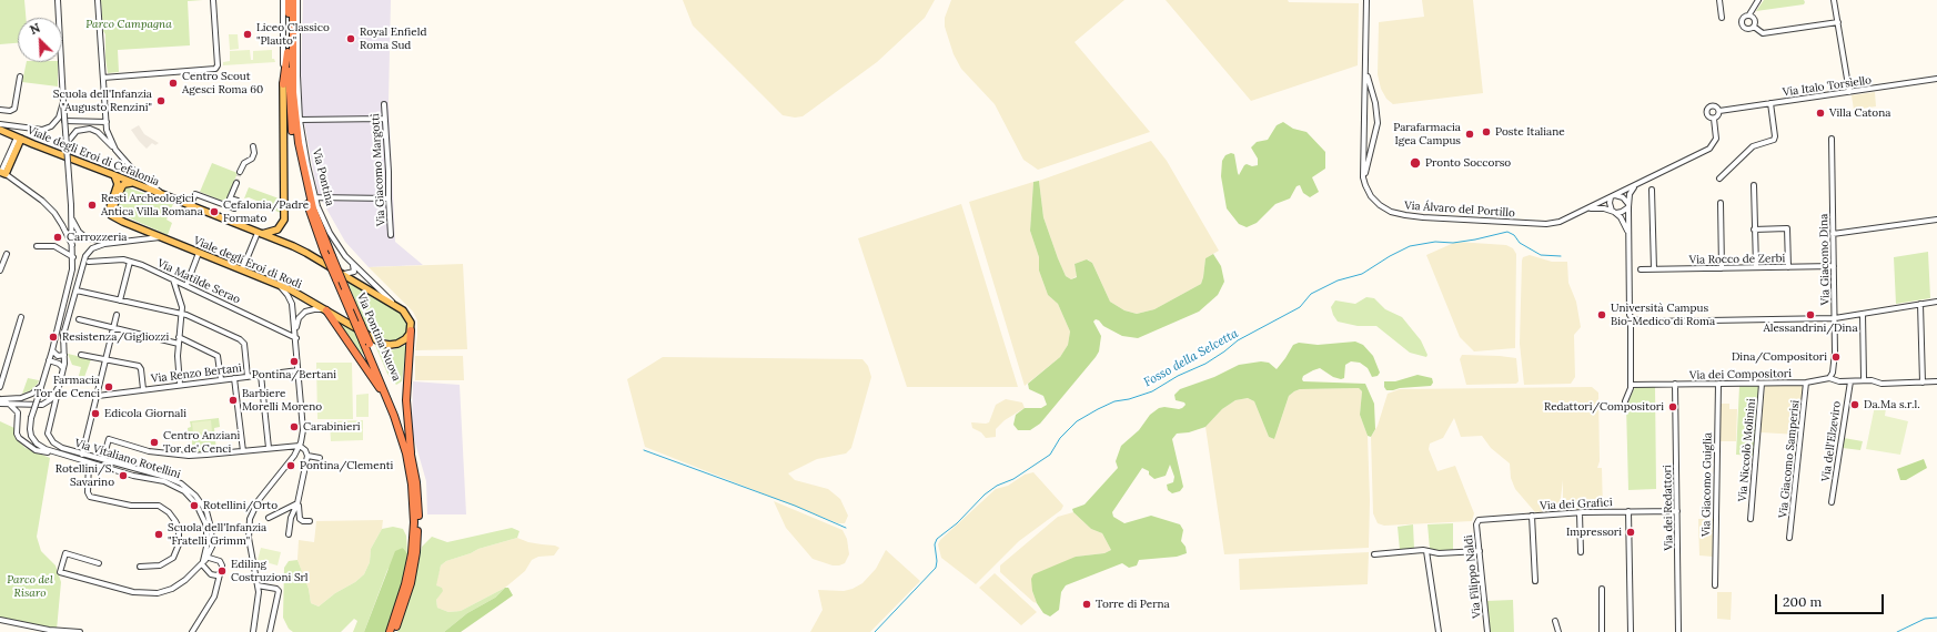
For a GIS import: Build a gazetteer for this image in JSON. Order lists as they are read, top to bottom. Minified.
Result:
{"streets":{"highway":["Via Pontina Nuova"],"main road":["Viale degli Eroi di Cefalonia","Via Pontina","Viale degli Eroi di Rodi"],"street":["Via Italo Torsiello","Via Giacomo Margotti","Via Álvaro del Portillo","Via Rocco de Zerbi","Via Giacomo Dina","Via Matilde Serao","Via Renzo Bertani","Via dei Compositori","Via dell'Elzeviro","Via Niccolò Molinini","Via Vitaliano Rotellini","Via Giacomo Samperisi","Via Giacomo Guiglia","Via dei Grafici","Via dei Redattori","Via Filippo Naldi"]},"crossings":[["Via Italo Torsiello","Via Álvaro del Portillo"],["Viale degli Eroi di Cefalonia","Via Pontina"],["Via Pontina","Viale degli Eroi di Rodi"],["Via Rocco de Zerbi","Via Giacomo Dina"],["Via Giacomo Dina","Via dei Compositori"],["Via dei Compositori","Via dell'Elzeviro"],["Via dei Compositori","Via Niccolò Molinini"],["Via dei Compositori","Via Giacomo Samperisi"],["Via dei Compositori","Via Giacomo Guiglia"],["Via dei Compositori","Via dei Redattori"],["Via dei Grafici","Via dei Redattori"],["Via dei Grafici","Via Filippo Naldi"]],"water":["Fosso della Selcetta"],"parks":["Parco Campagna","Parco del Risaro"],"places":["Liceo Classico \"Plauto\"","Royal Enfield Roma Sud","Centro Scout Agesci Roma 60","Scuola dell'Infanzia \"Augusto Renzini\"","Villa Catona","Poste Italiane","Parafarmacia Igea Campus","Pronto Soccorso","Resti Archeologici Antica Villa Romana","Cefalonia/Padre Formato","Carrozzeria","Università Campus Bio-Medico di Roma","Alessandrini/Dina","Resistenza/Gigliozzi","Dina/Compositori","Pontina/Bertani","Farmacia Tor de Cenci","Barbiere Morelli Moreno","Da.Ma s.r.l.","Redattori/Compositori","Edicola Giornali","Carabinieri","Centro Anziani Tor de' Cenci","Pontina/Clementi","Rotellini/S. Savarino","Rotellini/Orto","Impressori","Scuola dell'Infanzia \"Fratelli Grimm\"","Ediling Costruzioni Srl","Torre di Perna"],"scale_bar":"200 m","north":"top left"}
